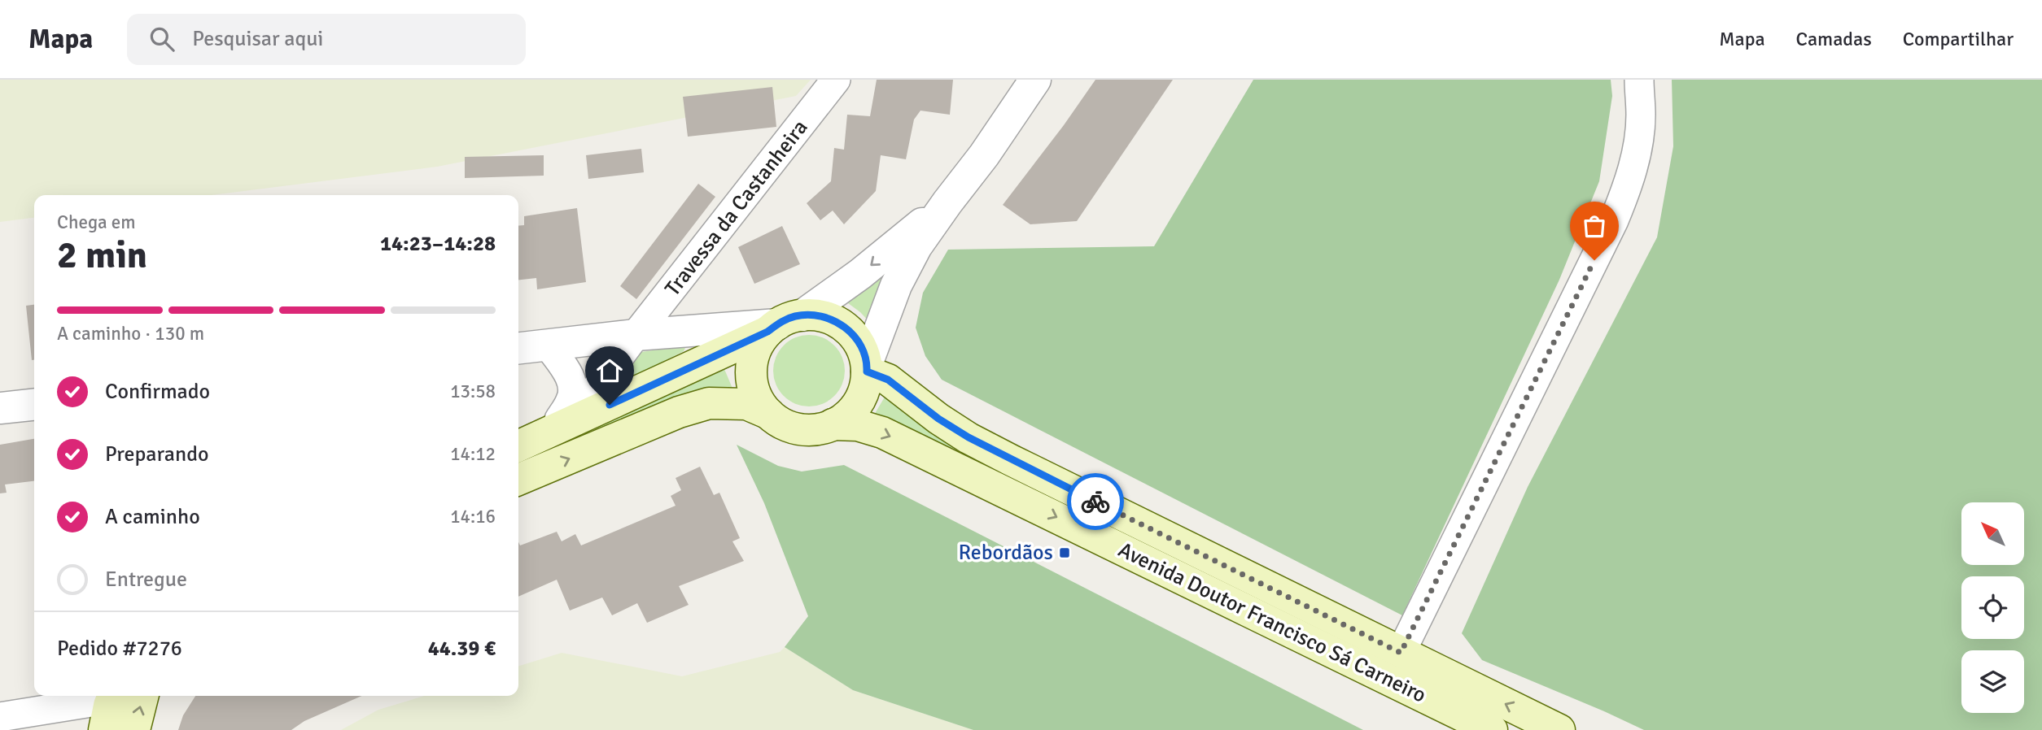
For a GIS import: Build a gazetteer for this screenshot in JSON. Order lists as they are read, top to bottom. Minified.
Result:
{"streets":{"main road":["Avenida Doutor Francisco Sá Carneiro"],"street":["Travessa da Castanheira"]},"places":{"transit":["Rebordãos"]},"north":"top left","page":{"header":"Mapa","search":"Pesquisar aqui","nav":["Mapa","Camadas","Compartilhar"],"heading":["2 min","Chega em","14:23–14:28"],"panel":["Pedido #7276","44.39 €"],"bar":"A caminho · 130 m","list":[["Confirmado","13:58"],["Preparando","14:12"],["A caminho","14:16"],"Entregue"]}}
